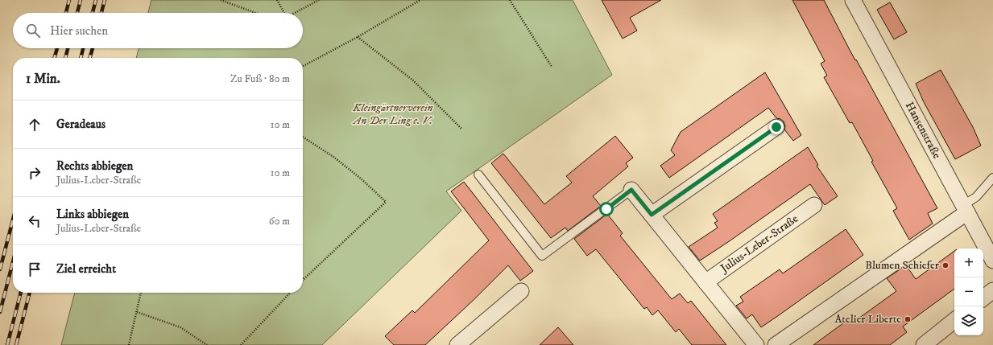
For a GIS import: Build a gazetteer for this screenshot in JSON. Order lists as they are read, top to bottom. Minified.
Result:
{"streets":{"street":["Hansenstraße","Julius-Leber-Straße"]},"parks":["Kleingärtnerverein An Der Ling e. V."],"places":["Blumen Schiefer","Atelier Liberte"],"page":{"search":"Hier suchen","heading":["1 Min.","Zu Fuß · 80 m"],"list":[["Geradeaus","10 m"],["Rechts abbiegen","Julius-Leber-Straße","10 m"],["Links abbiegen","Julius-Leber-Straße","60 m"],"Ziel erreicht"],"map_buttons":["+","−"]}}
